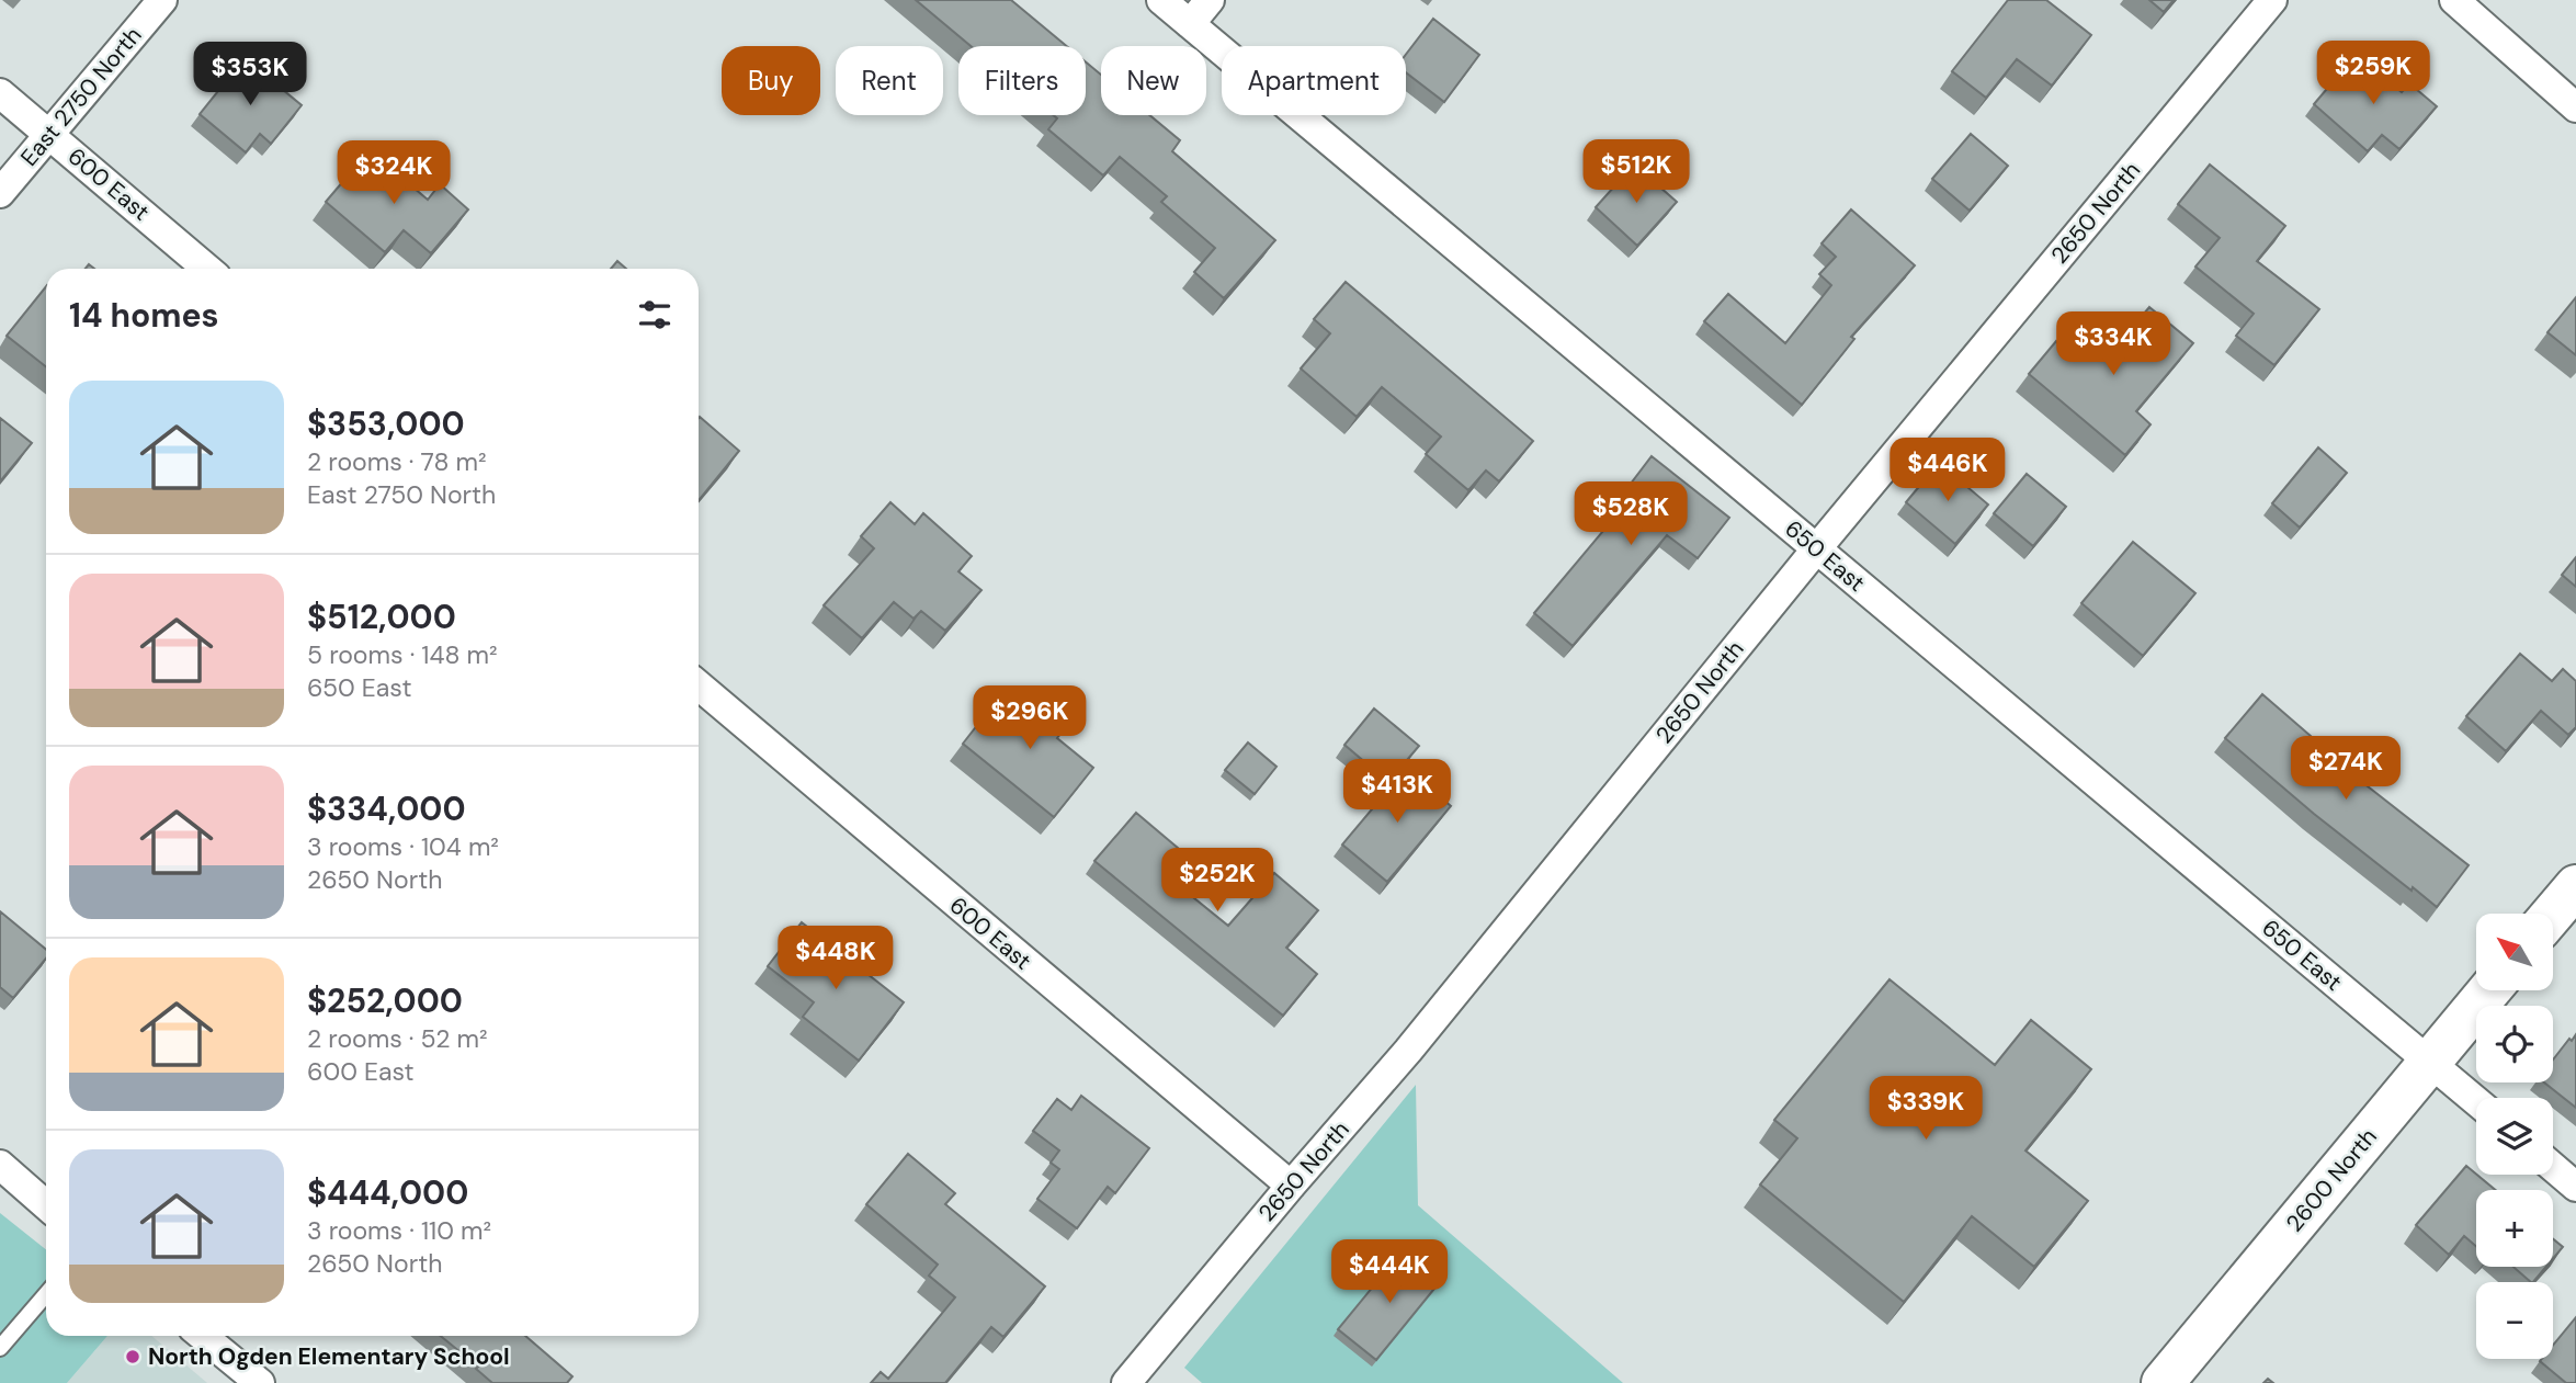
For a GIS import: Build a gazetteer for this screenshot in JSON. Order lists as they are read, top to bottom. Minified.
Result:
{"streets":{"main road":["2600 North"],"street":["East 2750 North","600 East","2650 North","650 East"]},"crossings":[["East 2750 North","600 East"],["600 East","2650 North"],["2650 North","650 East"],["650 East","2600 North"]],"places":["North Ogden Elementary School"],"north":"top left","page":{"price":["$259K","$353K","$512K","$324K","$334K","$446K","$528K","$296K","$274K","$413K","$252K","$448K","$339K","$444K"],"chip":["Buy","Rent","Filters","New","Apartment"],"heading":"14 homes","list":[{"name":"$353,000","note":"2 rooms · 78 m² · East 2750 North"},{"name":"$512,000","note":"5 rooms · 148 m² · 650 East"},{"name":"$334,000","note":"3 rooms · 104 m² · 2650 North"},{"name":"$252,000","note":"2 rooms · 52 m² · 600 East"},{"name":"$444,000","note":"3 rooms · 110 m² · 2650 North"}],"map_buttons":["+","−"]}}
